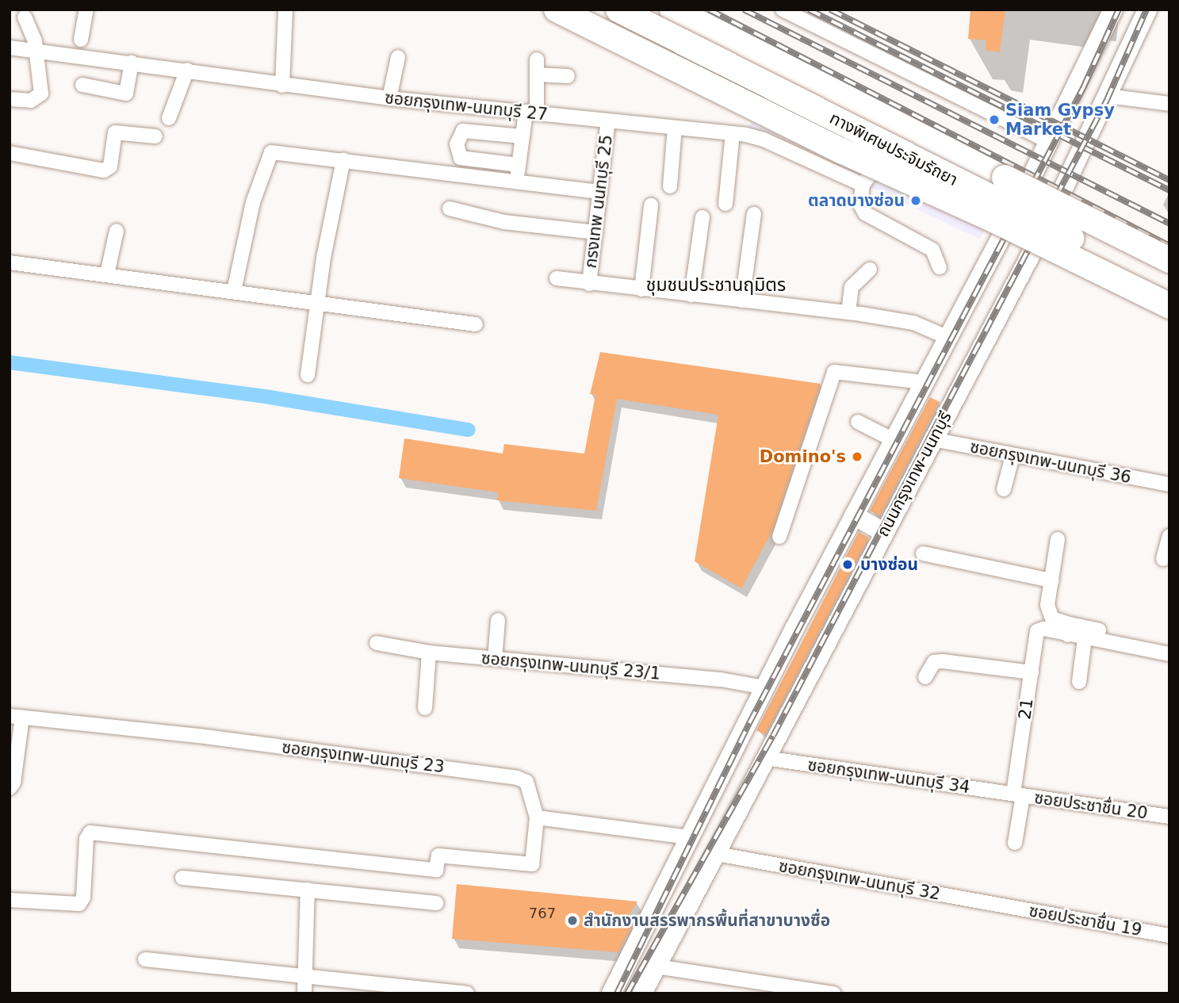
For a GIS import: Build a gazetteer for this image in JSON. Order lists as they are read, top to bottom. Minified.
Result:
{"streets":{"highway":["ทางพิเศษประจิมรัถยา"],"main road":["ถนนกรุงเทพ-นนทบุรี"],"street":["ซอยกรุงเทพ-นนทบุรี 27","กรงเทพ นนทบุรี 25","ซอยกรุงเทพ-นนทบุรี 36","ซอยกรุงเทพ-นนทบุรี 23/1","21","ซอยกรุงเทพ-นนทบุรี 23","ซอยกรุงเทพ-นนทบุรี 34","ซอยประชาชื่น 20","ซอยกรุงเทพ-นนทบุรี 32","ซอยประชาชื่น 19"]},"crossings":[["ซอยกรุงเทพ-นนทบุรี 27","กรงเทพ นนทบุรี 25"],["กรงเทพ นนทบุรี 25","ถนนกรุงเทพ-นนทบุรี"],["ซอยกรุงเทพ-นนทบุรี 36","ถนนกรุงเทพ-นนทบุรี"],["ถนนกรุงเทพ-นนทบุรี","ซอยกรุงเทพ-นนทบุรี 23/1"],["ถนนกรุงเทพ-นนทบุรี","ซอยกรุงเทพ-นนทบุรี 34"],["ถนนกรุงเทพ-นนทบุรี","ซอยกรุงเทพ-นนทบุรี 32"],["21","ซอยกรุงเทพ-นนทบุรี 34"],["21","ซอยประชาชื่น 20"],["ซอยกรุงเทพ-นนทบุรี 34","ซอยประชาชื่น 20"],["ซอยกรุงเทพ-นนทบุรี 32","ซอยประชาชื่น 19"]],"districts":["ชุมชนประชานฤมิตร"],"places":["Siam Gypsy Market","ตลาดบางซ่อน","Domino's","บางซ่อน","สำนักงานสรรพากรพื้นที่สาขาบางซื่อ"],"house_numbers":["767"]}
